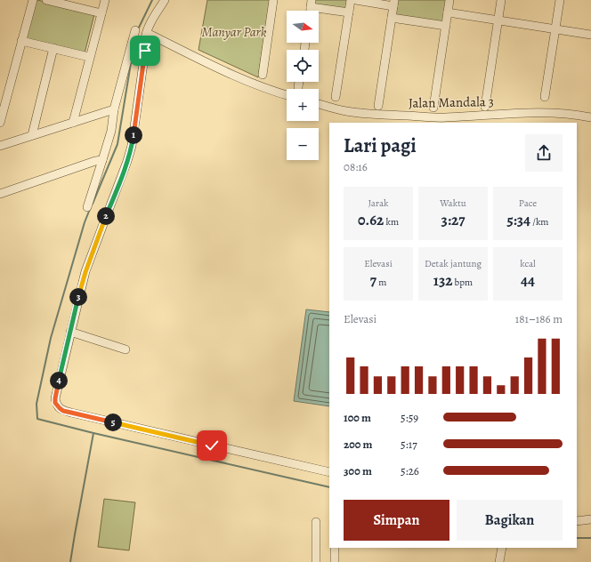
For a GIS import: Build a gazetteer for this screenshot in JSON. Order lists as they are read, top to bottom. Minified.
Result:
{"streets":{"street":["Jalan Mandala 3"]},"parks":["Manyar Park"],"north":"right","page":{"map_buttons":["+","−"],"heading":["Lari pagi","08:16"],"pins":["1","2","3","4","5"],"stats":[["Jarak","0.62 km"],["Waktu","3:27"],["Pace","5:34 /km"],["Elevasi","7 m"],["Detak jantung","132 bpm"],["kcal","44"]],"chart":["Elevasi","181–186 m"],"list":[{"name":"100 m","note":"5:59"},{"name":"200 m","note":"5:17"},{"name":"300 m","note":"5:26"}],"buttons":["Simpan","Bagikan"]}}
